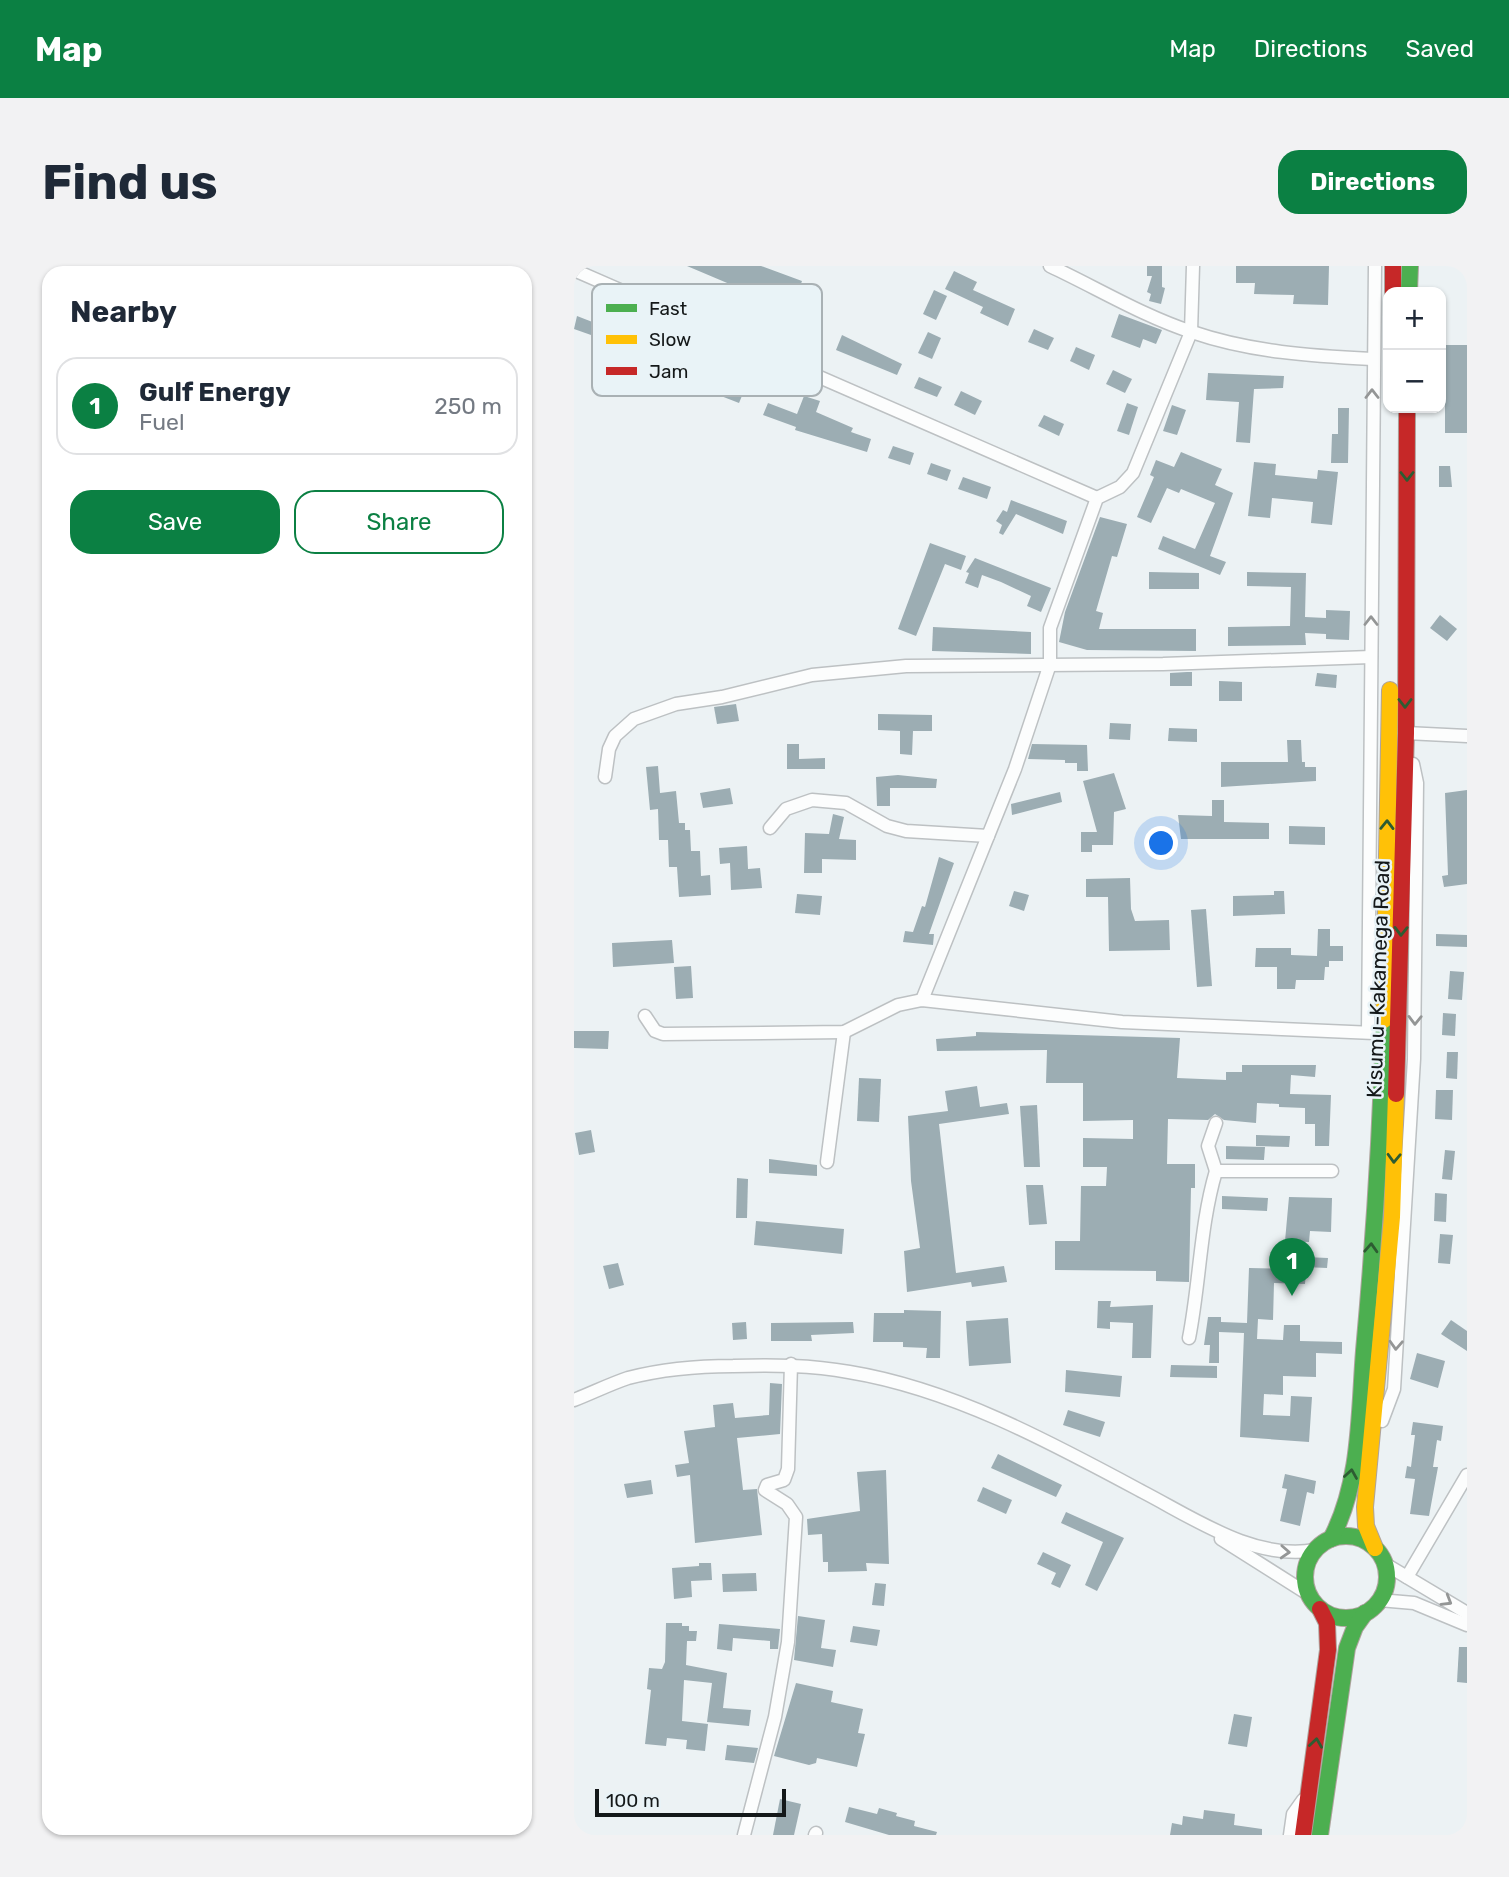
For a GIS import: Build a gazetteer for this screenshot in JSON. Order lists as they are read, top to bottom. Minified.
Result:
{"streets":{"highway":["Kisumu-Kakamega Road"]},"legend":["Fast","Slow","Jam"],"scale_bar":"100 m","page":{"header":"Map","nav":["Map","Directions","Saved"],"buttons":["Directions",["Save","Share"]],"title":"Find us","heading":"Nearby","map_buttons":["+","−"],"list":[{"mark":"1","name":"Gulf Energy","note":"Fuel","value":"250 m"}],"pins":"1","scale":"100 m"}}
